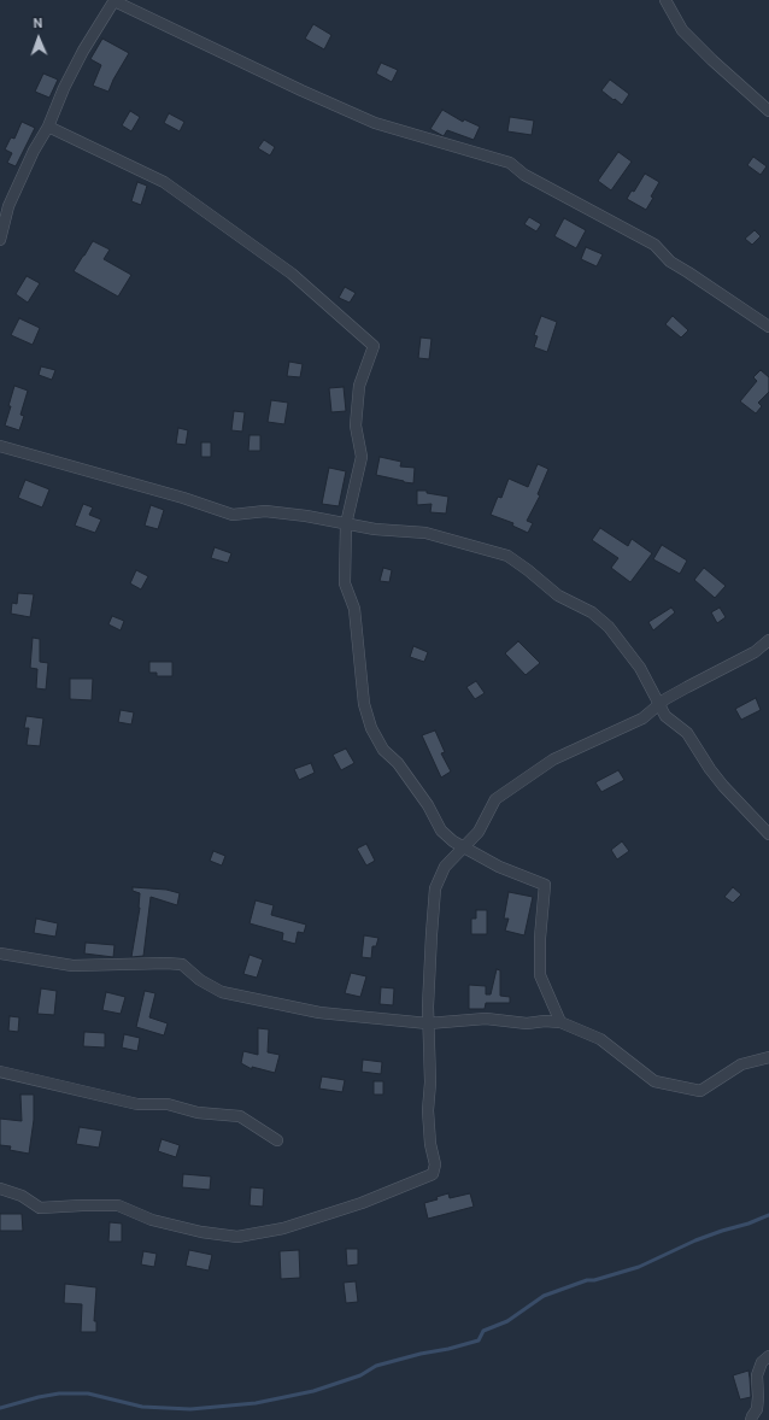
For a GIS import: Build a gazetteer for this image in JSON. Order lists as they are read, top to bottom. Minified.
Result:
{"north":"top"}
